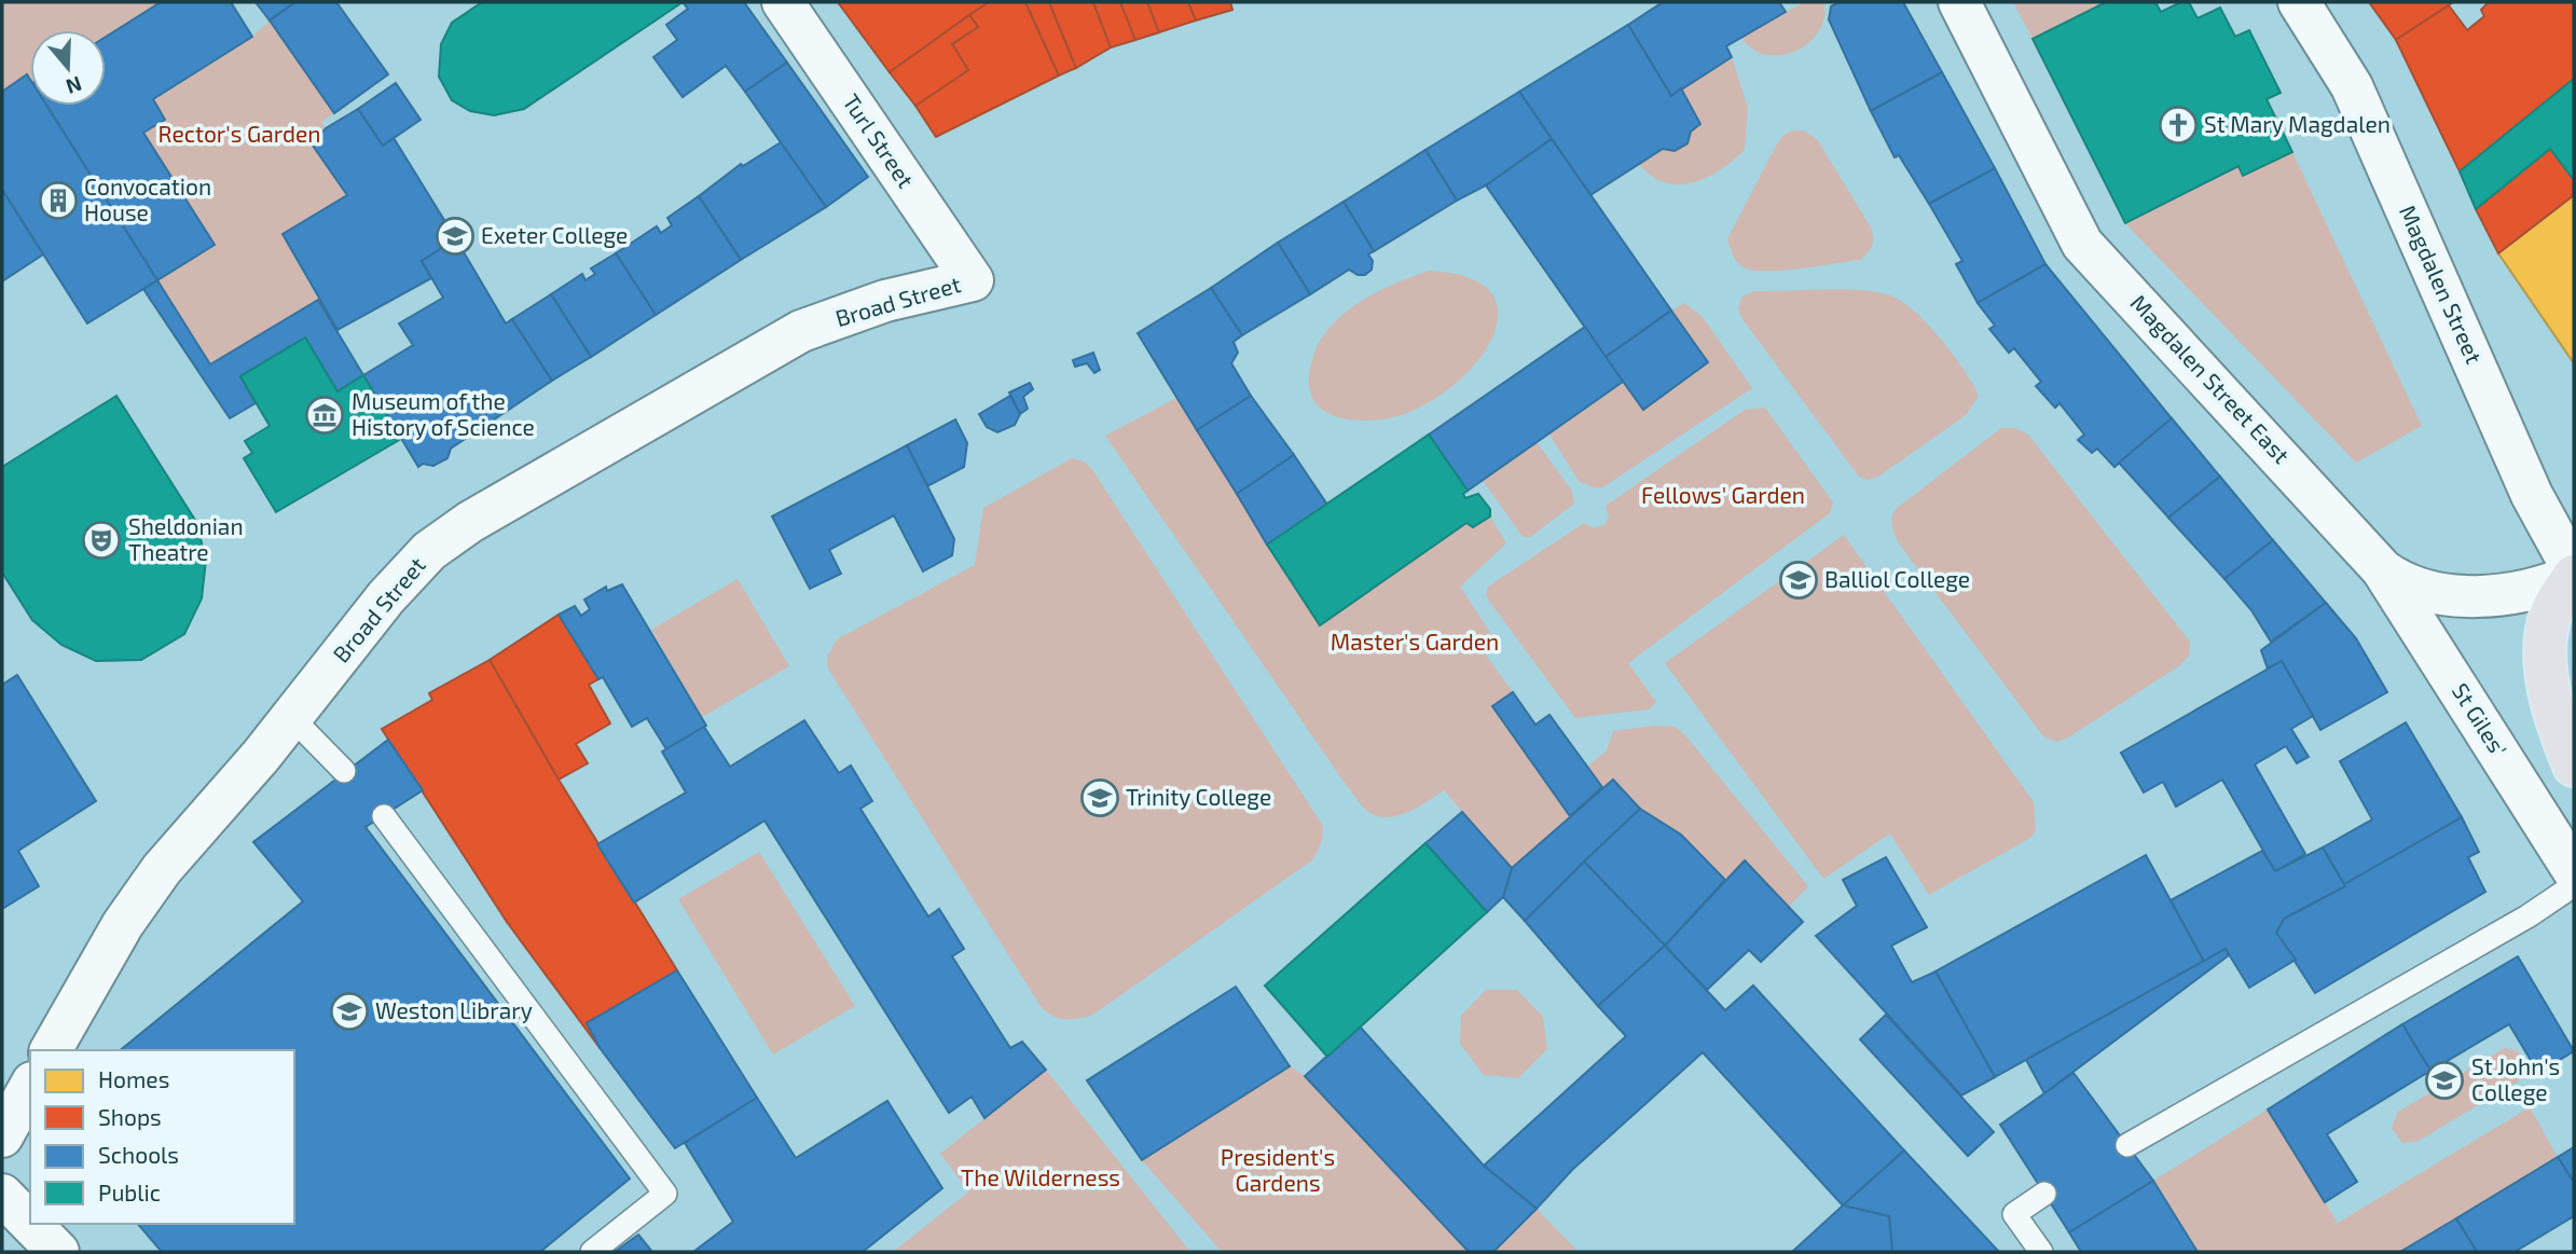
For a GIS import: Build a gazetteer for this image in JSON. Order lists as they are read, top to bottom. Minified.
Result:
{"streets":{"street":["Turl Street","Magdalen Street","Broad Street","Magdalen Street East","St Giles'"]},"crossings":[["Turl Street","Broad Street"],["Magdalen Street","Magdalen Street East"],["Magdalen Street East","St Giles'"]],"parks":["Rector's Garden","Fellows' Garden","Master's Garden","President's Gardens","The Wilderness"],"places":{"church":["St Mary Magdalen"],"building":["Convocation House"],"school or university":["Exeter College","Balliol College","Trinity College","Weston Library","St John's College"],"museum":["Museum of the History of Science"],"theatre":["Sheldonian Theatre"]},"legend":["Homes","Shops","Schools","Public"],"north":"bottom"}
